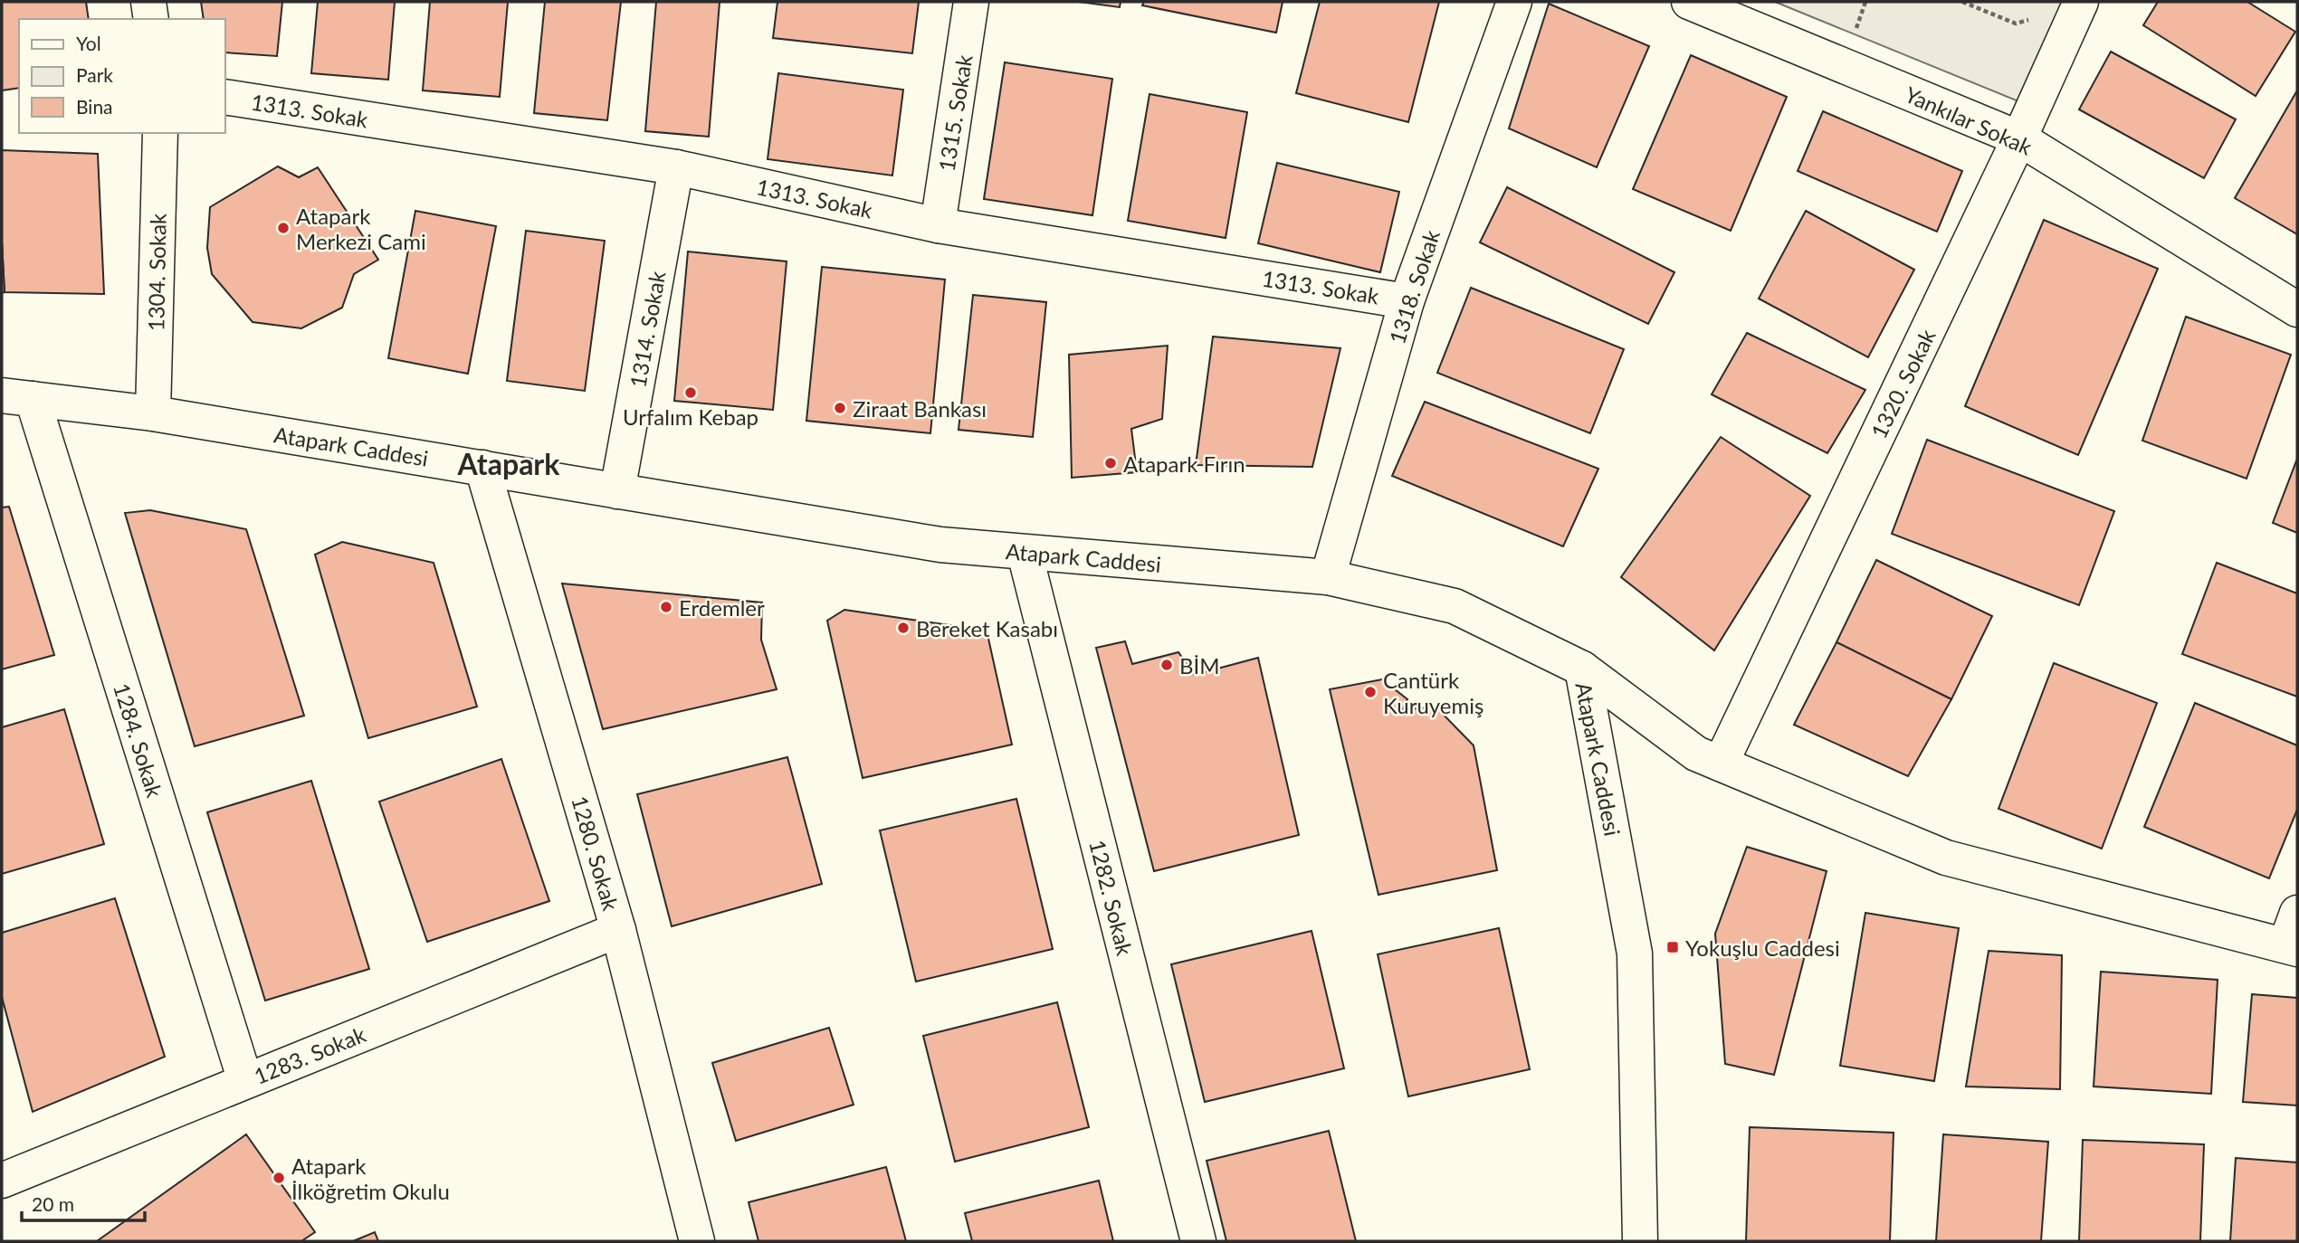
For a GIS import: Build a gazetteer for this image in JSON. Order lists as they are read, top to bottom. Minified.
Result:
{"streets":{"street":["1313. Sokak","1315. Sokak","Yankılar Sokak","1304. Sokak","1318. Sokak","1314. Sokak","1320. Sokak","Atapark Caddesi","1284. Sokak","1280. Sokak","1282. Sokak","1283. Sokak"]},"crossings":[["1313. Sokak","1315. Sokak"],["1313. Sokak","1318. Sokak"],["1313. Sokak","1314. Sokak"],["Yankılar Sokak","1320. Sokak"],["1304. Sokak","Atapark Caddesi"],["1318. Sokak","Atapark Caddesi"],["1314. Sokak","Atapark Caddesi"],["Atapark Caddesi","1284. Sokak"],["Atapark Caddesi","1280. Sokak"],["Atapark Caddesi","1282. Sokak"],["1284. Sokak","1283. Sokak"],["1280. Sokak","1283. Sokak"]],"districts":["Atapark"],"places":{"other":["Atapark Merkezi Cami","Urfalım Kebap","Ziraat Bankası","Atapark Fırın","Erdemler","Bereket Kasabı","BİM","Cantürk Kuruyemiş","Atapark İlköğretim Okulu"],"transit":["Yokuşlu Caddesi"]},"legend":["Yol","Park","Bina"],"scale_bar":"20 m"}
